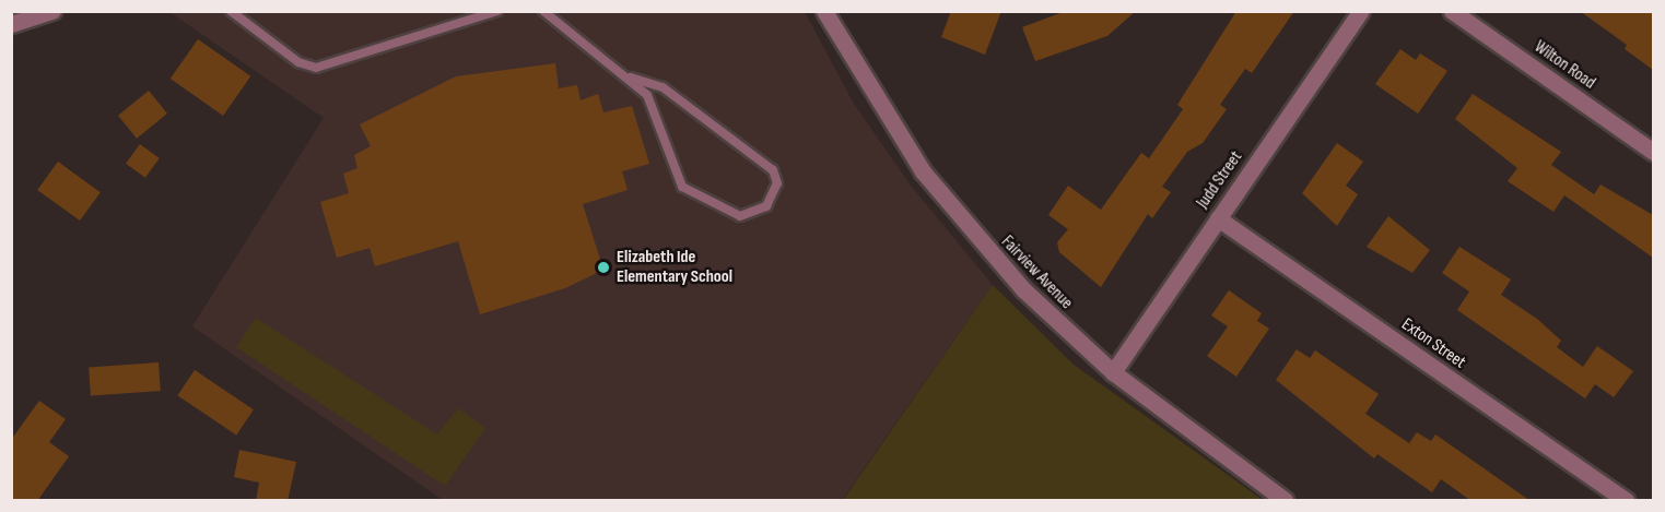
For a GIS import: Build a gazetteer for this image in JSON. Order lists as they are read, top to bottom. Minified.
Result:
{"streets":{"street":["Wilton Road","Judd Street","Fairview Avenue","Exton Street"]},"crossings":[["Judd Street","Fairview Avenue"],["Judd Street","Exton Street"]],"places":["Elizabeth Ide Elementary School"]}
